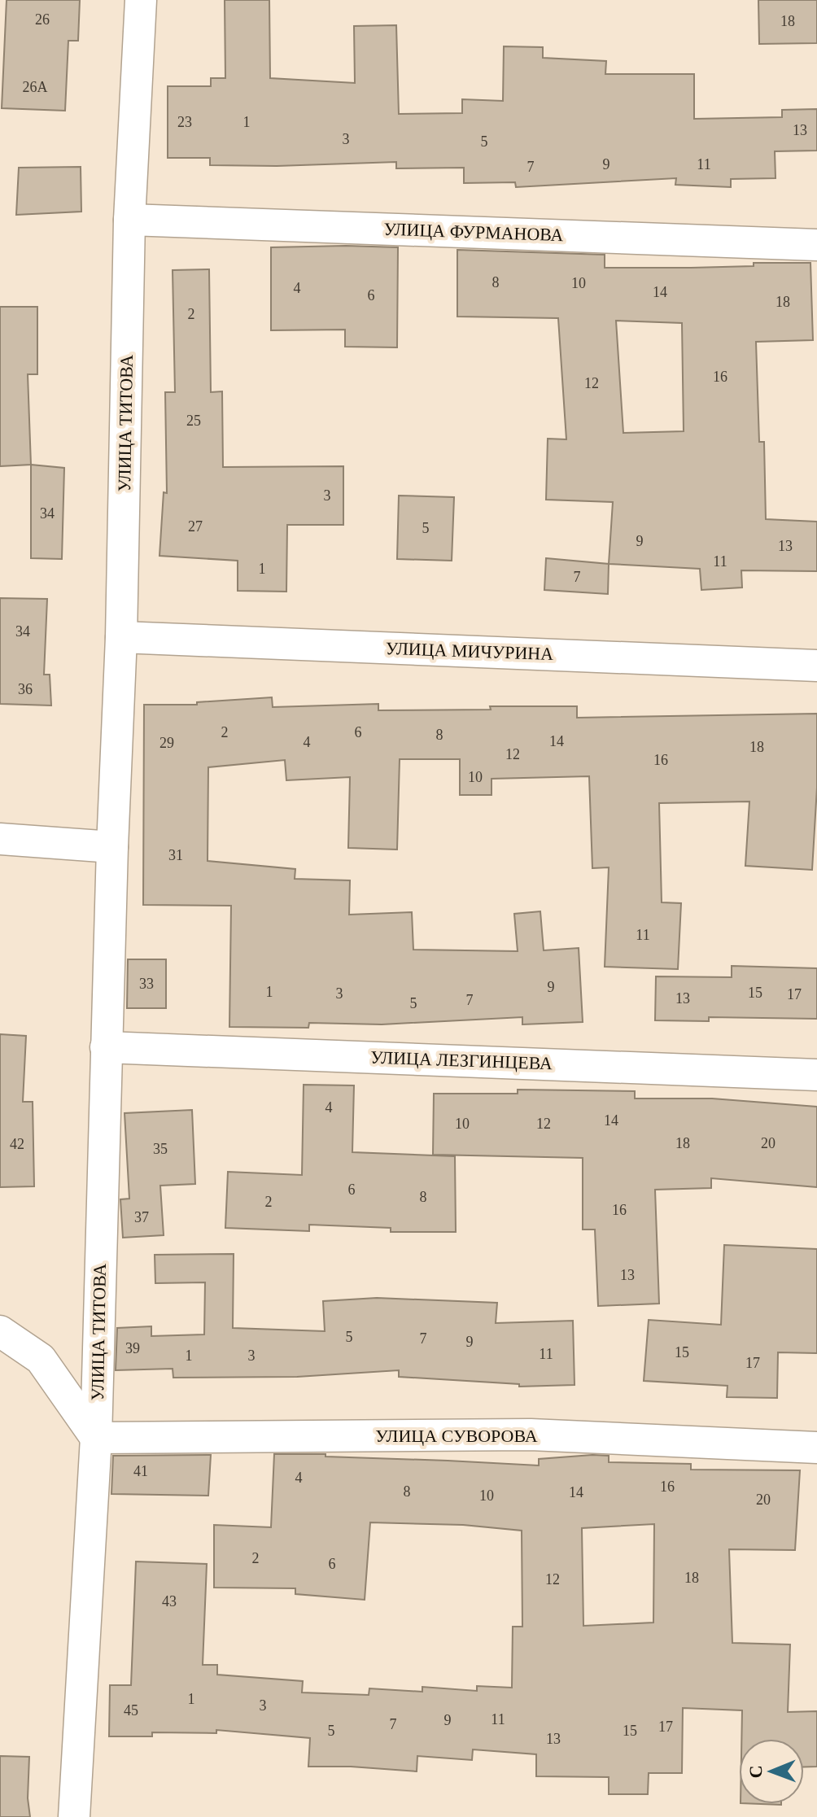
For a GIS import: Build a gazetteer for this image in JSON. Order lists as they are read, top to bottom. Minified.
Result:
{"streets":{"street":["УЛИЦА ФУРМАНОВА","УЛИЦА ТИТОВА","УЛИЦА МИЧУРИНА","УЛИЦА ЛЕЗГИНЦЕВА","УЛИЦА СУВОРОВА"]},"crossings":[["УЛИЦА ФУРМАНОВА","УЛИЦА ТИТОВА"],["УЛИЦА ТИТОВА","УЛИЦА МИЧУРИНА"],["УЛИЦА ТИТОВА","УЛИЦА ЛЕЗГИНЦЕВА"],["УЛИЦА ТИТОВА","УЛИЦА СУВОРОВА"]],"house_numbers":["26","18","26А","23","1","13","3","5","9","11","7","8","10","4","14","6","18","2","16","12","25","3","34","27","5","9","13","11","1","7","34","36","2","6","8","14","4","29","18","12","16","10","31","11","33","9","1","15","3","17","13","7","5","4","14","10","12","18","20","42","35","6","8","2","16","37","13","5","7","9","39","15","11","1","3","17","41","4","16","8","14","10","20","2","6","18","12","43","1","3","45","11","9","7","17","5","15","13"],"north":"left"}
